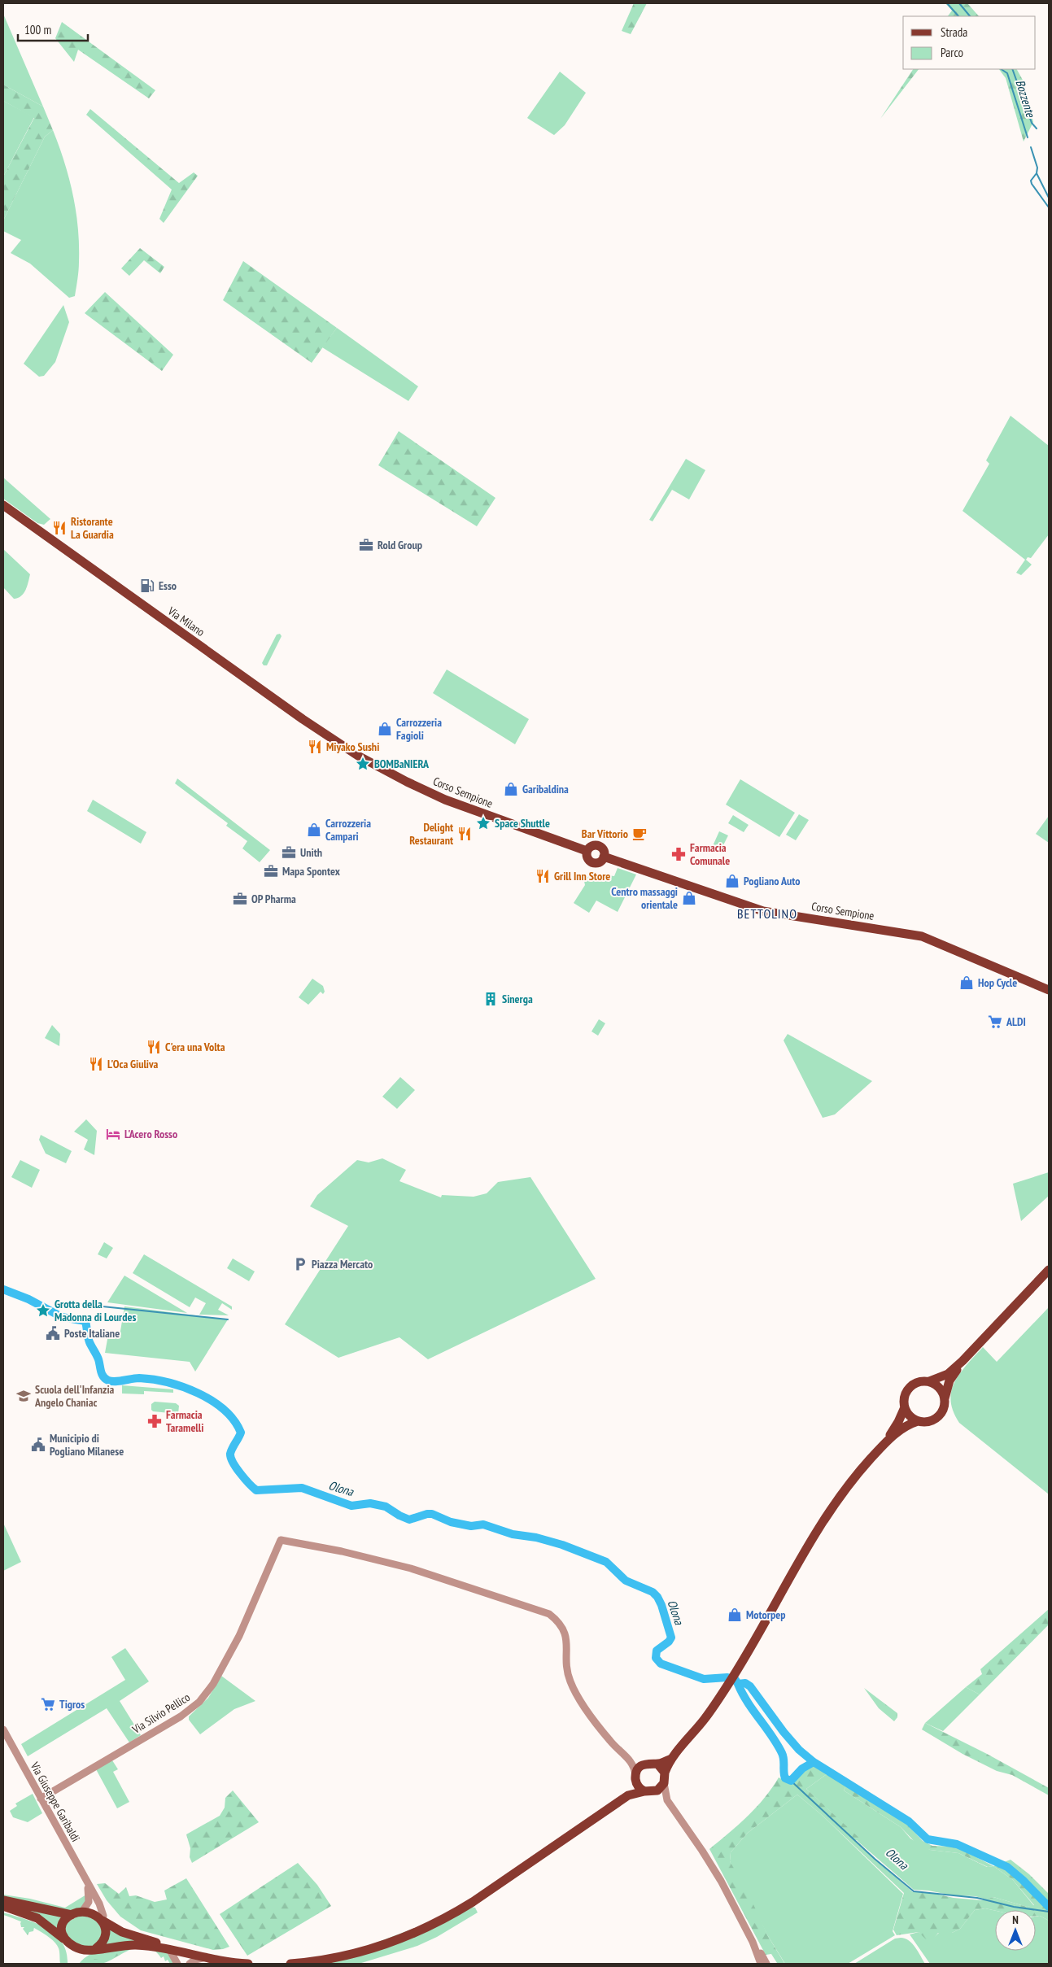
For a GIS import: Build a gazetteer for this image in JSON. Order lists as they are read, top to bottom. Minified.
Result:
{"streets":{"main road":["Via Milano","Corso Sempione"],"street":["Via Silvio Pellico","Via Giuseppe Garibaldi"]},"crossings":[["Via Milano","Corso Sempione"],["Via Silvio Pellico","Via Giuseppe Garibaldi"]],"districts":["BETTOLINO"],"water":["Bozzente","Olona"],"places":{"restaurant":["Ristorante La Guardia","Miyako Sushi","Delight Restaurant","Grill Inn Store","C'era una Volta","L'Oca Giuliva"],"office":["Rold Group","Unith","Mapa Spontex","OP Pharma"],"fuel station":["Esso"],"shop":["Carrozzeria Fagioli","Garibaldina","Carrozzeria Campari","Pogliano Auto","Centro massaggi orientale","Hop Cycle","Motorpep"],"place":["BOMBaNIERA","Space Shuttle","Grotta della Madonna di Lourdes"],"cafe":["Bar Vittorio"],"pharmacy":["Farmacia Comunale","Farmacia Taramelli"],"building":["Sinerga"],"supermarket":["ALDI","Tigros"],"hotel":["L'Acero Rosso"],"parking":["Piazza Mercato"],"public building":["Poste Italiane","Municipio di Pogliano Milanese"],"school or university":["Scuola dell'Infanzia Angelo Chaniac"]},"legend":["Strada","Parco"],"scale_bar":"100 m","north":"top"}
